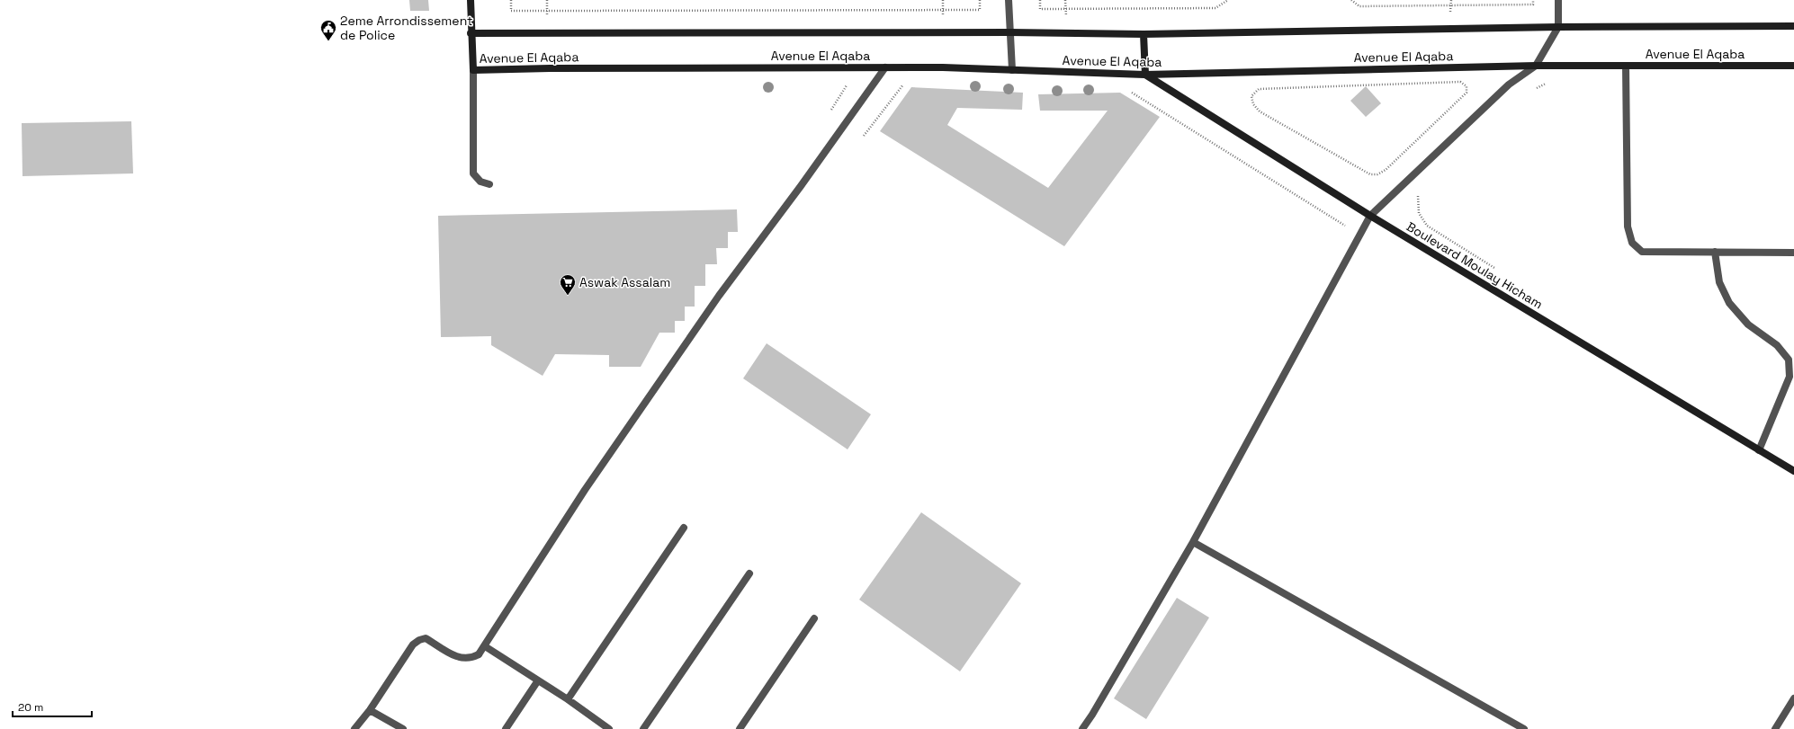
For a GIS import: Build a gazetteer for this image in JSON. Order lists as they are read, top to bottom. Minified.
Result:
{"streets":{"main road":["Avenue El Aqaba","Boulevard Moulay Hicham"]},"crossings":[["Avenue El Aqaba","Boulevard Moulay Hicham"]],"places":{"public building":["2eme Arrondissement de Police"],"supermarket":["Aswak Assalam"]},"scale_bar":"20 m"}
